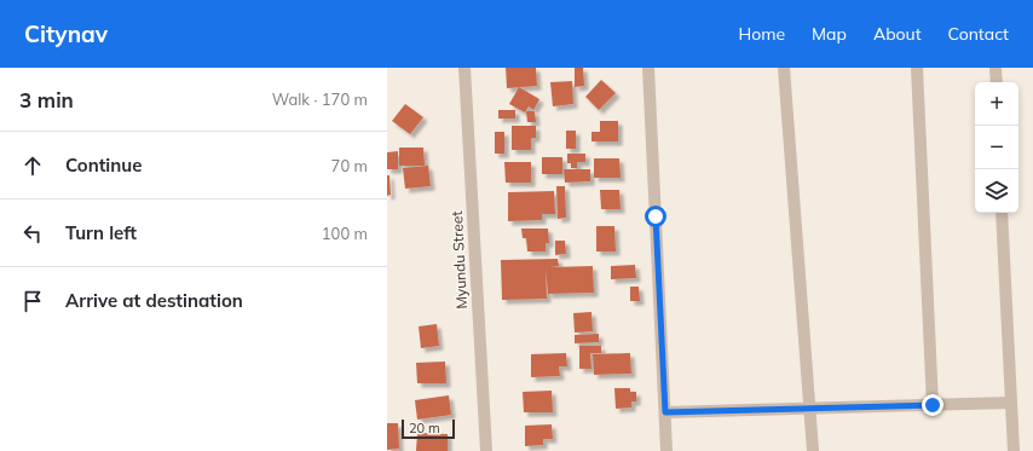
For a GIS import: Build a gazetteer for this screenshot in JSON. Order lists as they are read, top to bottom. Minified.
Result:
{"streets":{"street":["Myundu Street"]},"scale_bar":"20 m","page":{"header":"Citynav","nav":["Home","Map","About","Contact"],"heading":["3 min","Walk · 170 m"],"map_buttons":["+","−"],"list":[["Continue","70 m"],["Turn left","100 m"],"Arrive at destination"],"scale":"20 m"}}
